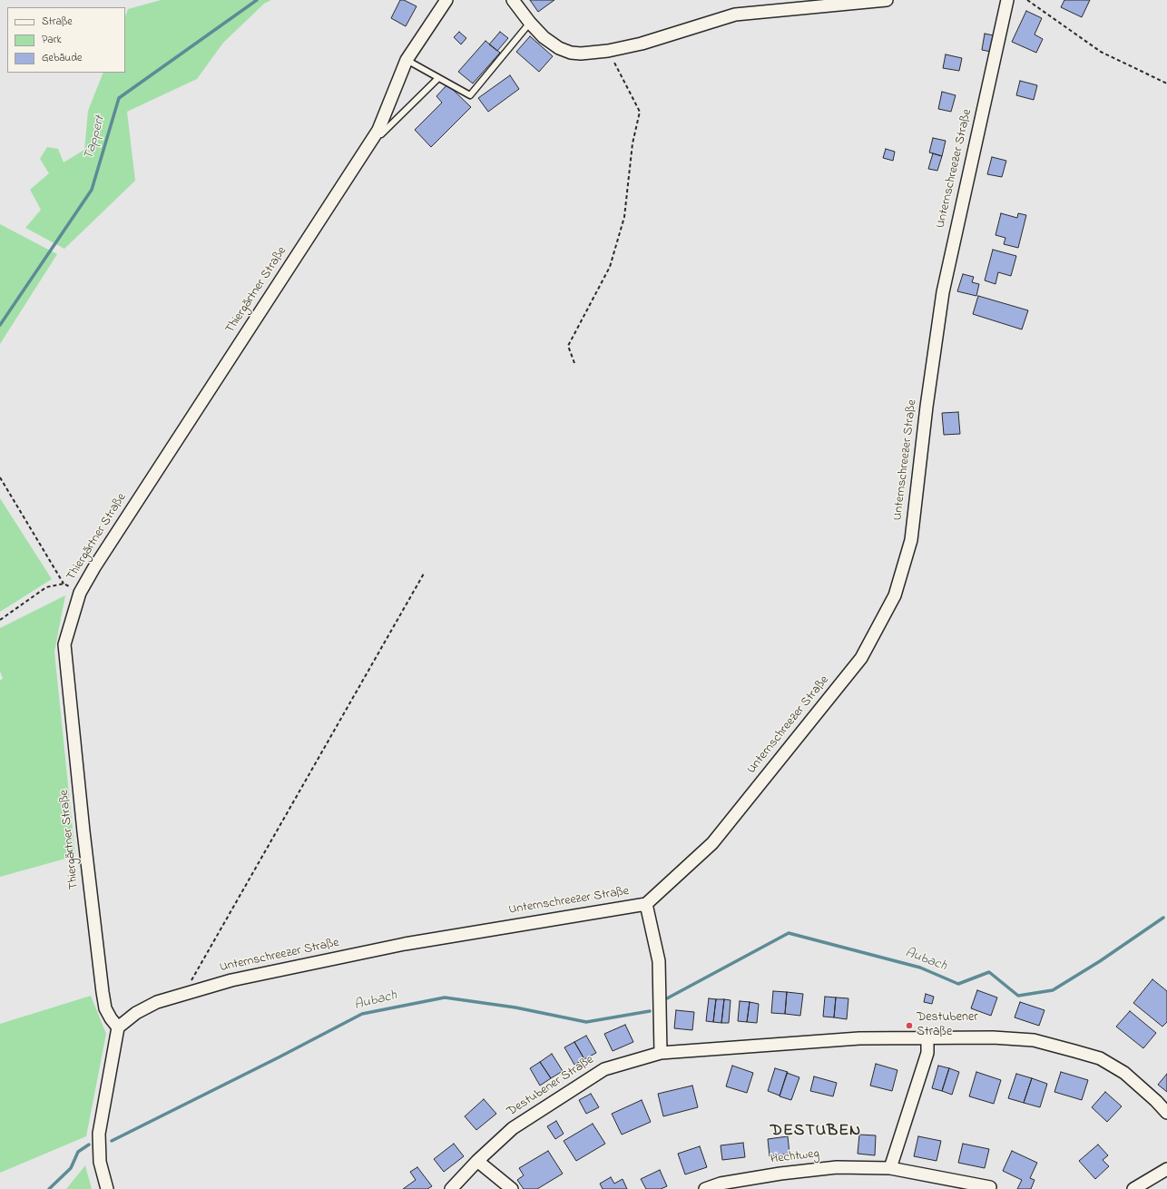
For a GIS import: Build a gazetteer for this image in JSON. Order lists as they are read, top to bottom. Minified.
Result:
{"streets":{"street":["Unternschreezer Straße","Thiergärtner Straße","Destubener Straße","Hechtweg"]},"crossings":[["Unternschreezer Straße","Thiergärtner Straße"]],"districts":["DESTUBEN"],"water":["Tappert","Aubach"],"places":["Destubener Straße"],"legend":["Straße","Park","Gebäude"]}
